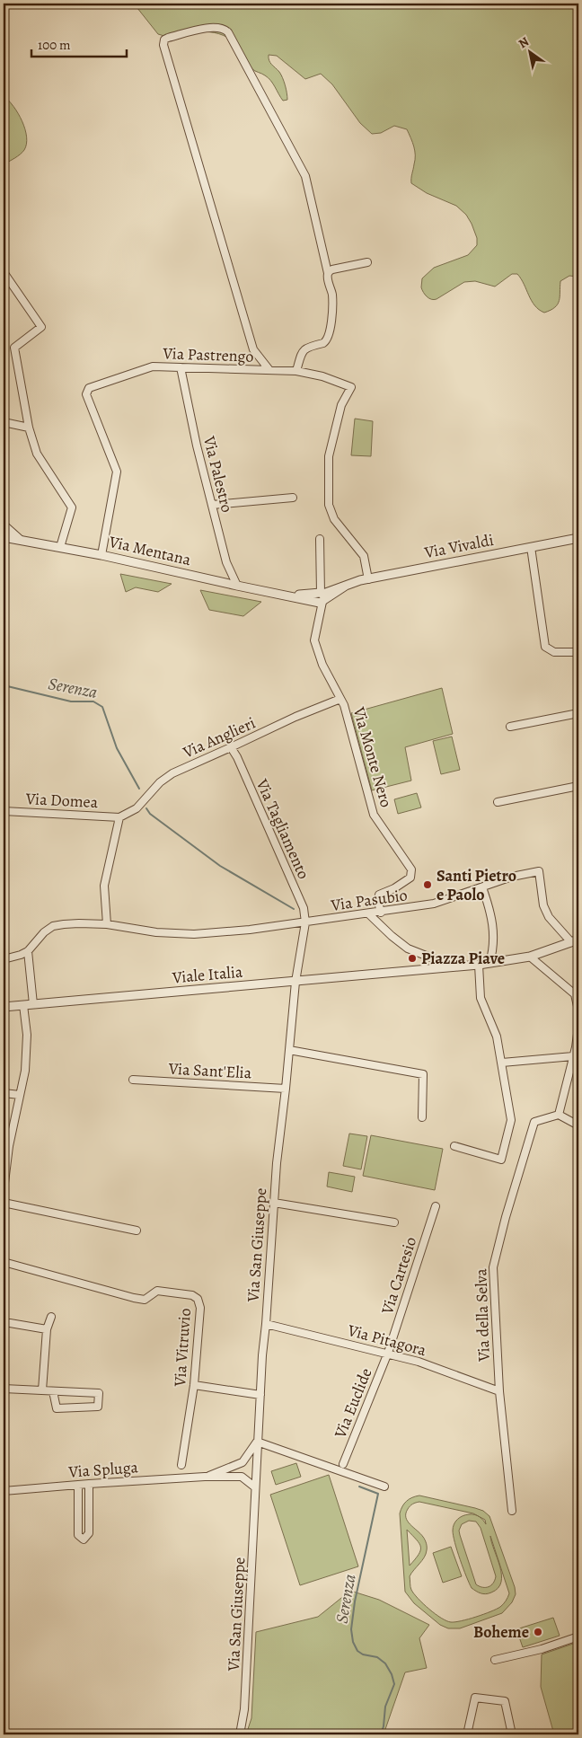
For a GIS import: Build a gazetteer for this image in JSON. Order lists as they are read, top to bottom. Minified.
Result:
{"streets":{"street":["Via Pastrengo","Via Palestro","Via Vivaldi","Via Mentana","Via Anglieri","Via Monte Nero","Via Domea","Via Tagliamento","Via Pasubio","Viale Italia","Via Sant'Elia","Via San Giuseppe","Via Cartesio","Via della Selva","Via Pitagora","Via Vitruvio","Via Euclide","Via Spluga"]},"crossings":[["Via Pastrengo","Via Palestro"],["Via Pastrengo","Via Mentana"],["Via Palestro","Via Mentana"],["Via Vivaldi","Via Mentana"],["Via Vivaldi","Via Monte Nero"],["Via Mentana","Via Monte Nero"],["Via Anglieri","Via Monte Nero"],["Via Anglieri","Via Domea"],["Via Anglieri","Via Tagliamento"],["Via Monte Nero","Via Pasubio"],["Via Tagliamento","Via Pasubio"],["Via Tagliamento","Via San Giuseppe"],["Via Pasubio","Via San Giuseppe"],["Viale Italia","Via San Giuseppe"],["Via Sant'Elia","Via San Giuseppe"],["Via San Giuseppe","Via Pitagora"],["Via San Giuseppe","Via Spluga"],["Via Cartesio","Via Pitagora"],["Via Cartesio","Via Euclide"],["Via della Selva","Via Pitagora"],["Via Pitagora","Via Euclide"]],"water":["Serenza"],"places":["Santi Pietro e Paolo","Piazza Piave","Boheme"],"scale_bar":"100 m","north":"top left"}
